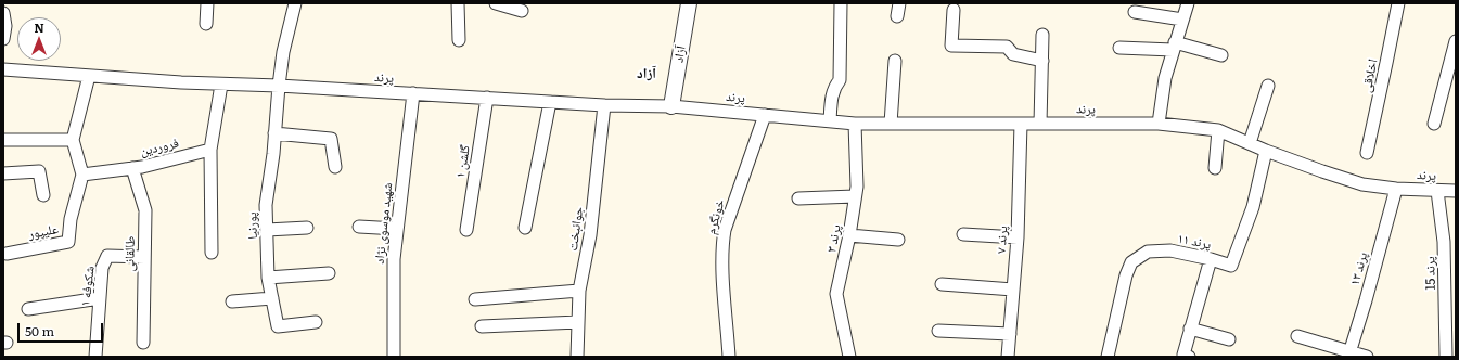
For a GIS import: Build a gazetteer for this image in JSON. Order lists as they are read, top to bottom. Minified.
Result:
{"streets":{"street":["آزاد","اخلاقی","پرند","فروردین","گلشن ۱","خونگرم","شهید موسوی نژاد","پورنیا","جوانبخت","علیپور","پرند ۳","پرند ۷","پرند ۱۱","طالقانی","پرند ۱۳","پرند 15","شکوفه ۱"]},"crossings":[["آزاد","پرند"],["پرند","گلشن ۱"],["پرند","خونگرم"],["پرند","شهید موسوی نژاد"],["پرند","پورنیا"],["پرند","جوانبخت"],["پرند","پرند ۳"],["پرند","پرند ۷"],["پرند","پرند ۱۱"],["پرند","پرند ۱۳"],["پرند","پرند 15"],["فروردین","علیپور"],["فروردین","طالقانی"],["طالقانی","شکوفه ۱"]],"districts":["آزاد"],"scale_bar":"50 m","north":"top"}
